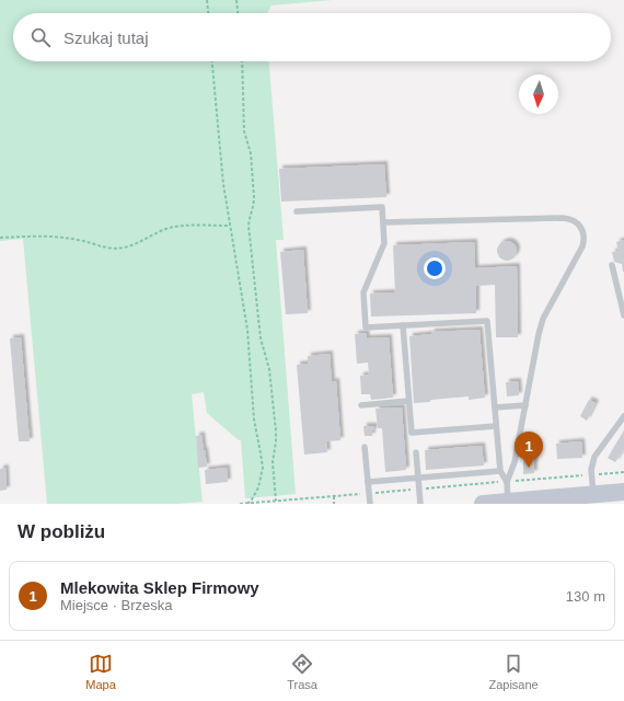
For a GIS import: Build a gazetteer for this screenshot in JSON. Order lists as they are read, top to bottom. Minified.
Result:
{"north":"bottom","page":{"search":"Szukaj tutaj","pins":"1","heading":"W pobliżu","list":[{"mark":"1","name":"Mlekowita Sklep Firmowy","note":"Miejsce · Brzeska","value":"130 m"}],"nav":["Mapa","Trasa","Zapisane"]}}
